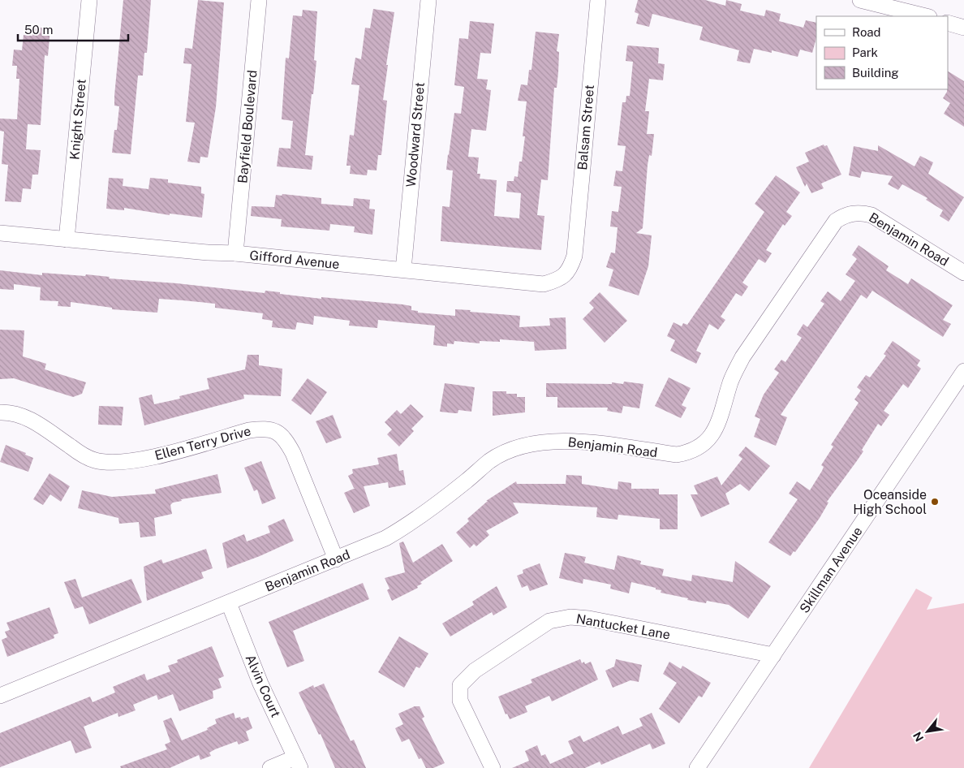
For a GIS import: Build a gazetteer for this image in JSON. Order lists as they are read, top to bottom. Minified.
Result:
{"streets":{"street":["Knight Street","Bayfield Boulevard","Balsam Street","Woodward Street","Benjamin Road","Gifford Avenue","Ellen Terry Drive","Skillman Avenue","Nantucket Lane","Alvin Court"]},"crossings":[["Knight Street","Gifford Avenue"],["Bayfield Boulevard","Gifford Avenue"],["Balsam Street","Gifford Avenue"],["Woodward Street","Gifford Avenue"],["Benjamin Road","Ellen Terry Drive"],["Benjamin Road","Alvin Court"],["Skillman Avenue","Nantucket Lane"]],"places":["Oceanside High School"],"legend":["Road","Park","Building"],"scale_bar":"50 m","north":"bottom left"}
